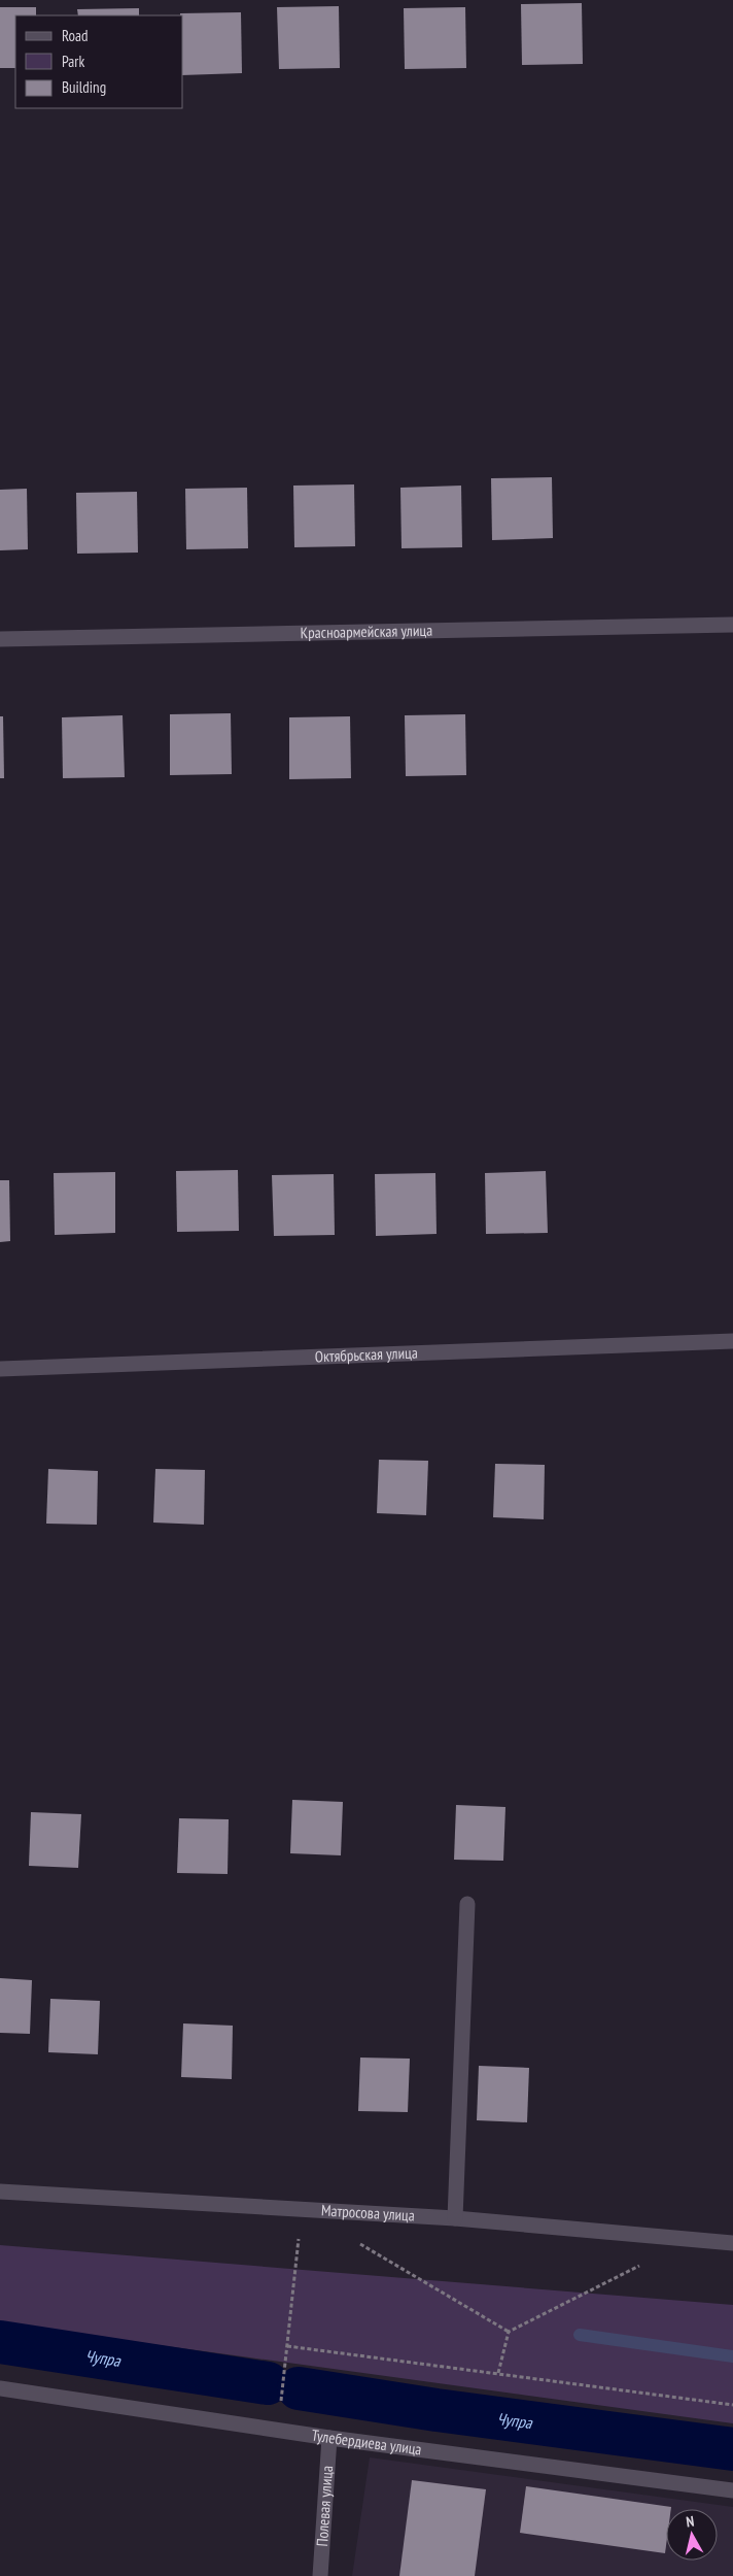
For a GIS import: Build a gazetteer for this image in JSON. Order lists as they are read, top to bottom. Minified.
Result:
{"streets":{"street":["Красноармейская улица","Октябрьская улица","Матросова улица","Тулебердиева улица","Полевая улица"]},"crossings":[["Тулебердиева улица","Полевая улица"]],"water":["Чупра"],"legend":["Road","Park","Building"],"north":"top"}
